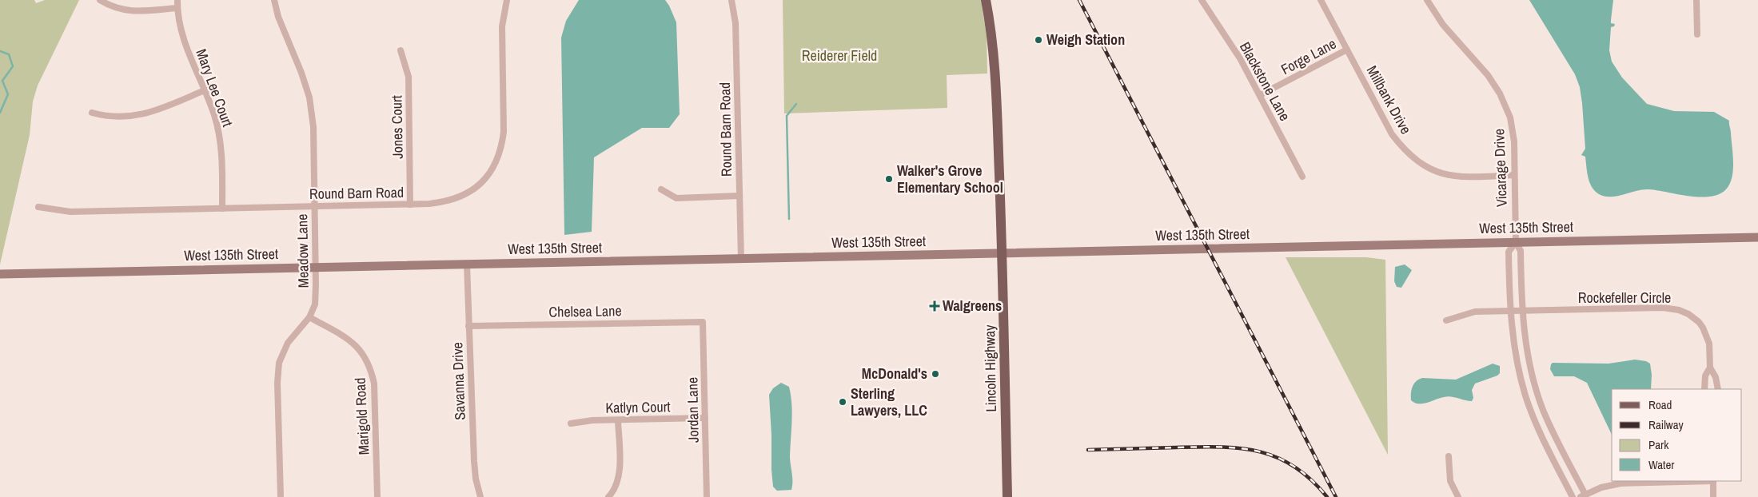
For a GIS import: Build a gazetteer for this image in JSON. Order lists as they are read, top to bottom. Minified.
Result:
{"streets":{"main road":["Lincoln Highway"],"street":["Forge Lane","Blackstone Lane","Mary Lee Court","Millbank Drive","Jones Court","Round Barn Road","Vicarage Drive","West 135th Street","Meadow Lane","Rockefeller Circle","Chelsea Lane","Savanna Drive","Katlyn Court","Jordan Lane","Marigold Road"]},"crossings":[["Forge Lane","Blackstone Lane"],["Forge Lane","Millbank Drive"],["Mary Lee Court","Round Barn Road"],["Millbank Drive","Vicarage Drive"],["Jones Court","Round Barn Road"],["Round Barn Road","West 135th Street"],["Round Barn Road","Meadow Lane"],["Vicarage Drive","West 135th Street"],["Vicarage Drive","Rockefeller Circle"],["West 135th Street","Meadow Lane"],["West 135th Street","Lincoln Highway"],["West 135th Street","Savanna Drive"],["Meadow Lane","Marigold Road"],["Chelsea Lane","Savanna Drive"],["Chelsea Lane","Jordan Lane"],["Katlyn Court","Jordan Lane"]],"parks":["Reiderer Field"],"places":{"other":["Weigh Station","Walker's Grove Elementary School","McDonald's","Sterling Lawyers, LLC"],"health":["Walgreens"]},"legend":["Road","Railway","Park","Water"]}
